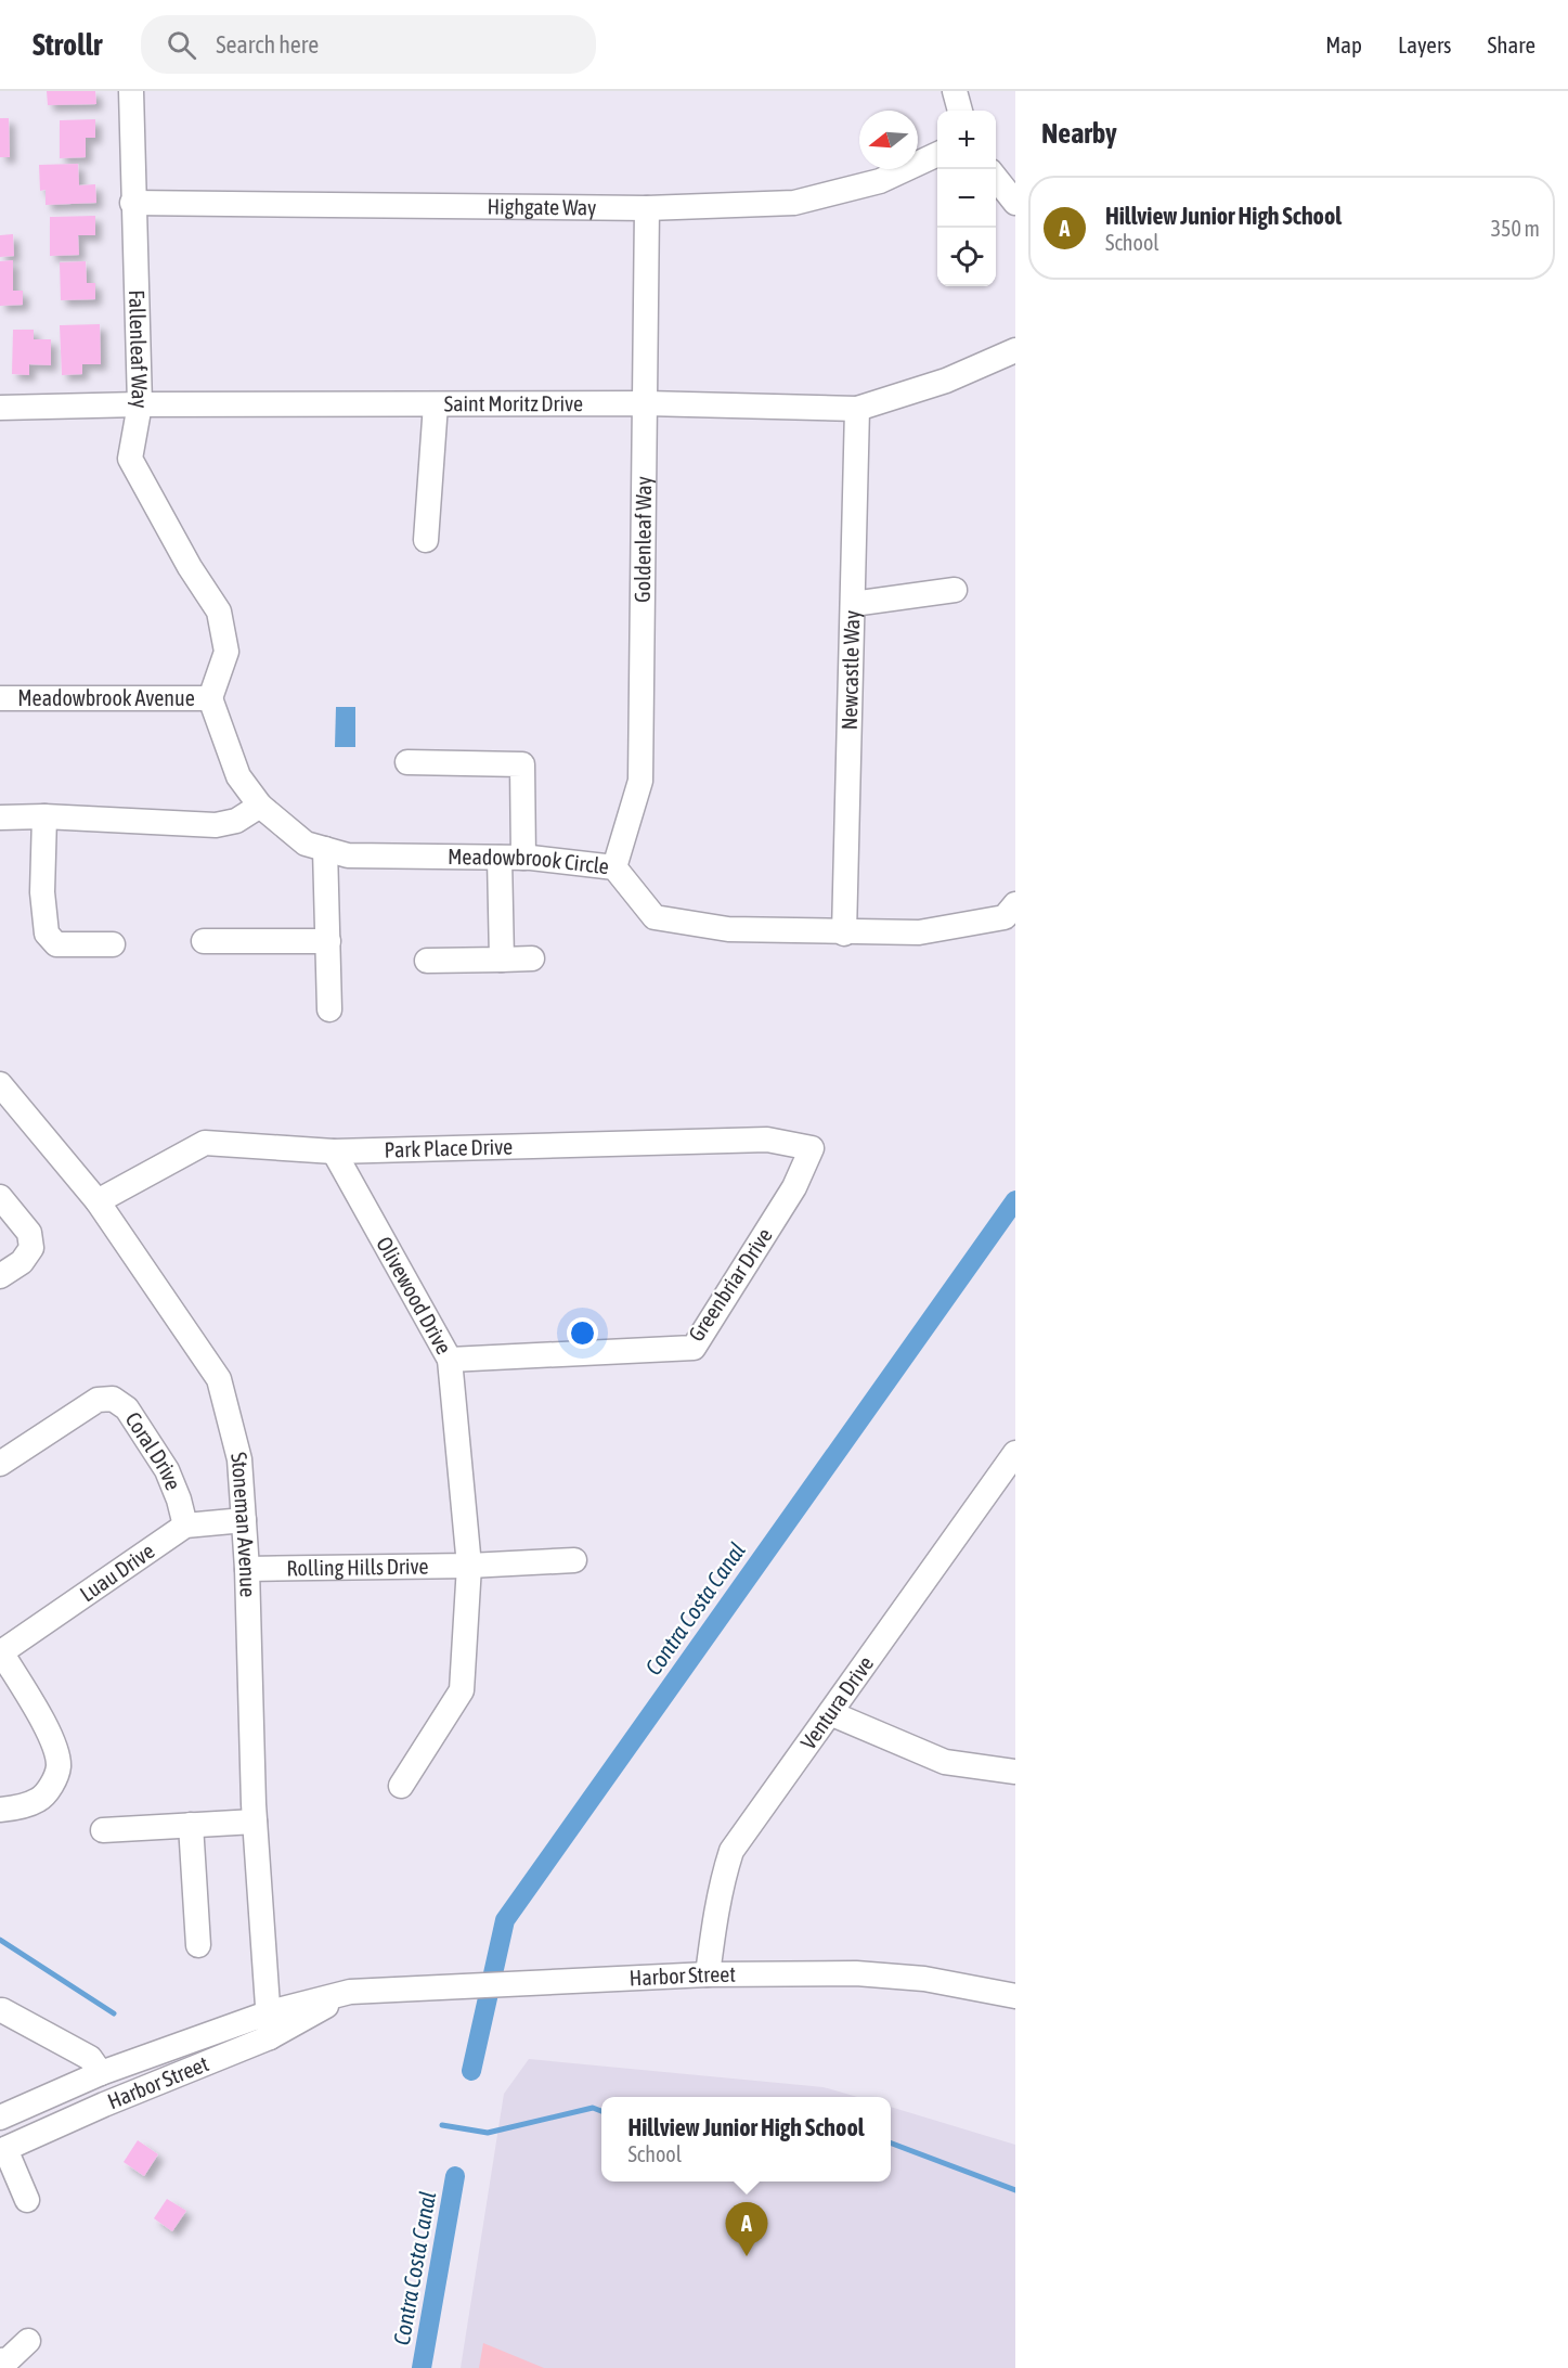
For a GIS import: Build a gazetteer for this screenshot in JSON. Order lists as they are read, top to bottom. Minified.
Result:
{"streets":{"street":["Highgate Way","Fallenleaf Way","Saint Moritz Drive","Goldenleaf Way","Newcastle Way","Meadowbrook Avenue","Meadowbrook Circle","Park Place Drive","Greenbriar Drive","Olivewood Drive","Coral Drive","Stoneman Avenue","Rolling Hills Drive","Luau Drive","Ventura Drive","Harbor Street"]},"crossings":[["Highgate Way","Fallenleaf Way"],["Highgate Way","Goldenleaf Way"],["Fallenleaf Way","Saint Moritz Drive"],["Fallenleaf Way","Meadowbrook Avenue"],["Fallenleaf Way","Meadowbrook Circle"],["Saint Moritz Drive","Goldenleaf Way"],["Saint Moritz Drive","Newcastle Way"],["Goldenleaf Way","Meadowbrook Circle"],["Newcastle Way","Meadowbrook Circle"],["Meadowbrook Avenue","Meadowbrook Circle"],["Park Place Drive","Greenbriar Drive"],["Park Place Drive","Olivewood Drive"],["Park Place Drive","Stoneman Avenue"],["Greenbriar Drive","Olivewood Drive"],["Olivewood Drive","Rolling Hills Drive"],["Coral Drive","Luau Drive"],["Stoneman Avenue","Rolling Hills Drive"],["Stoneman Avenue","Luau Drive"],["Stoneman Avenue","Harbor Street"],["Ventura Drive","Harbor Street"]],"water":["Contra Costa Canal"],"north":"left","page":{"header":"Strollr","search":"Search here","nav":["Map","Layers","Share"],"heading":"Nearby","map_buttons":["+","−"],"list":[{"mark":"A","name":"Hillview Junior High School","note":"School","value":"350 m"}],"popup":["Hillview Junior High School","School"],"pins":"A"}}
